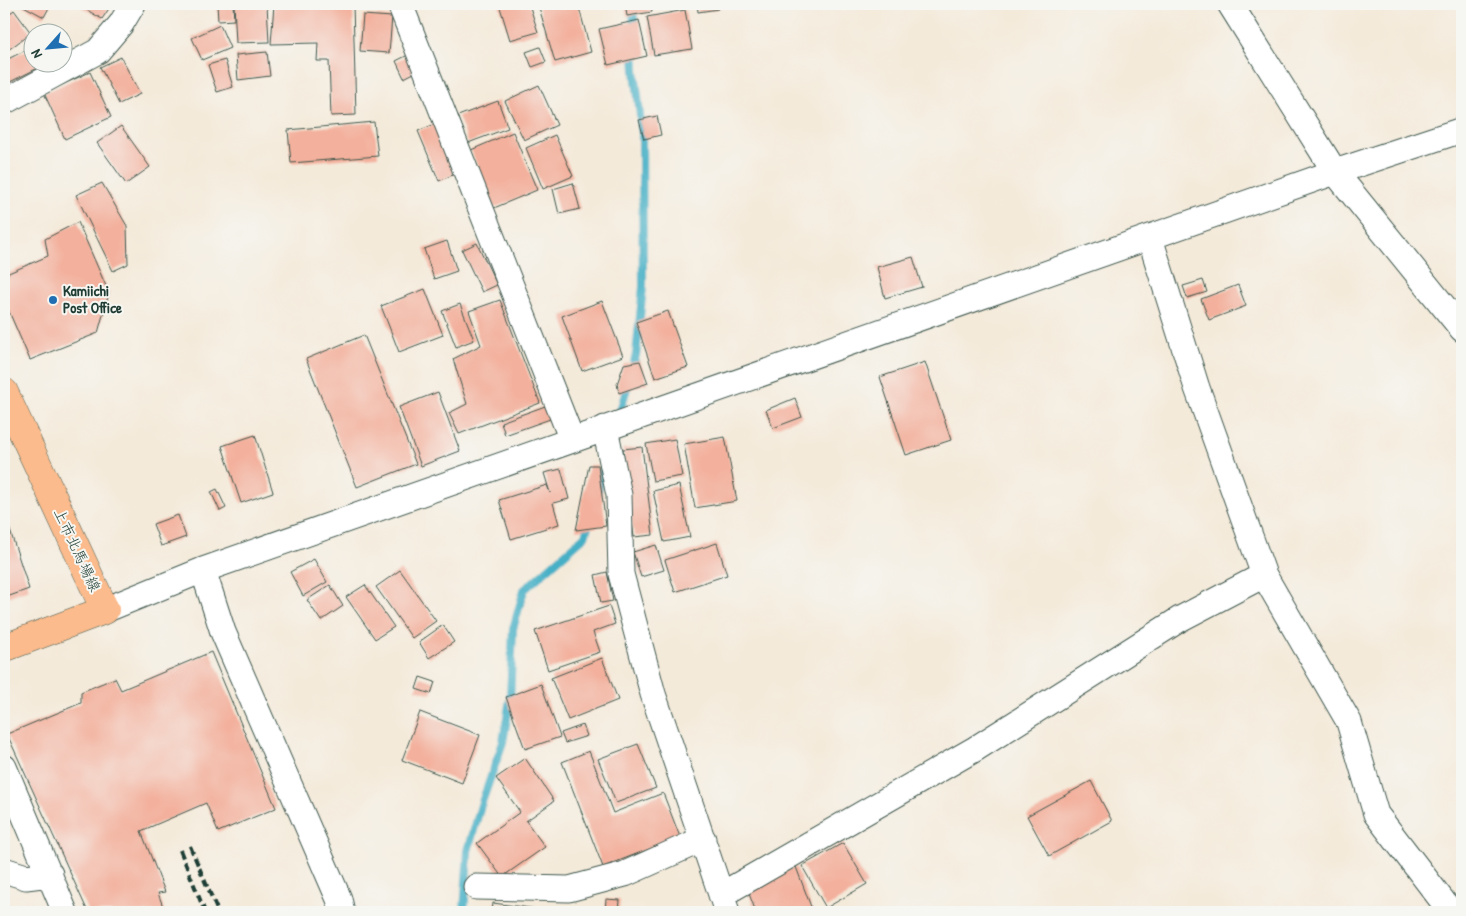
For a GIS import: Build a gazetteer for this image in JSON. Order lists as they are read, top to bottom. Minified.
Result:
{"streets":{"main road":["上市北馬場線"]},"places":["Kamiichi Post Office"],"north":"bottom left"}
